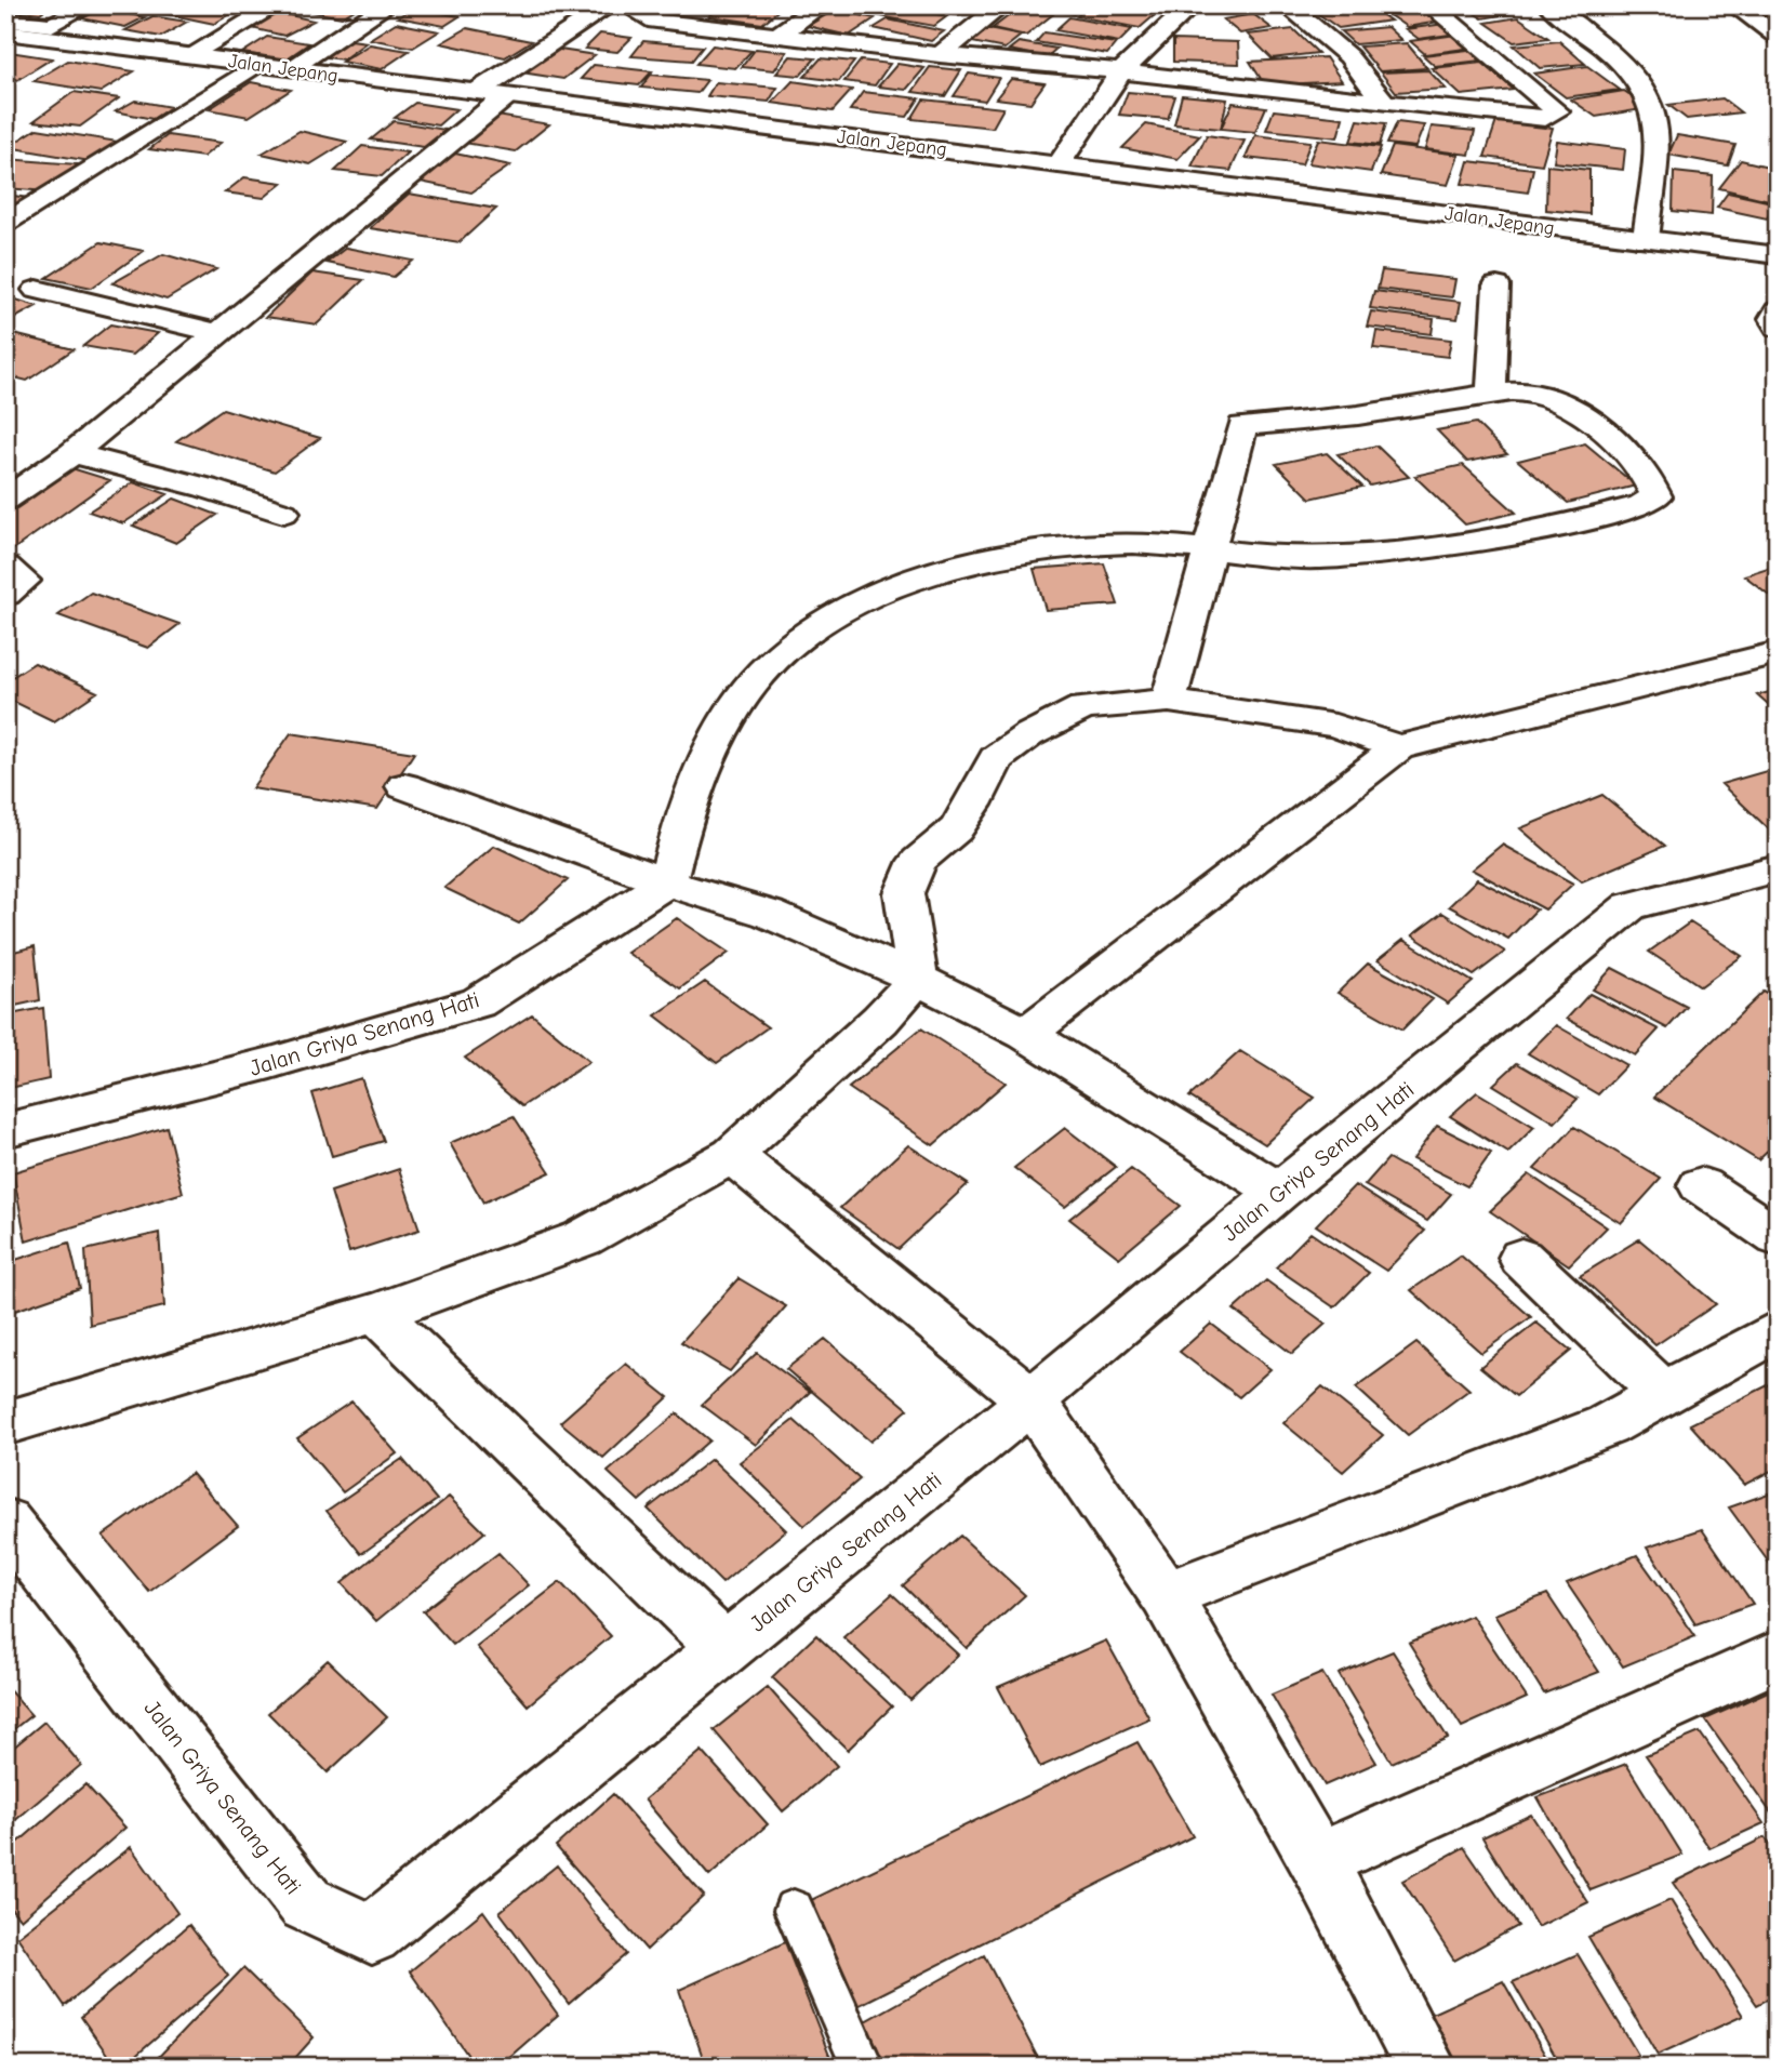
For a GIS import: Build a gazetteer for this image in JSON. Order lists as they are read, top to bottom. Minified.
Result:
{"streets":{"street":["Jalan Jepang","Jalan Griya Senang Hati"]}}
